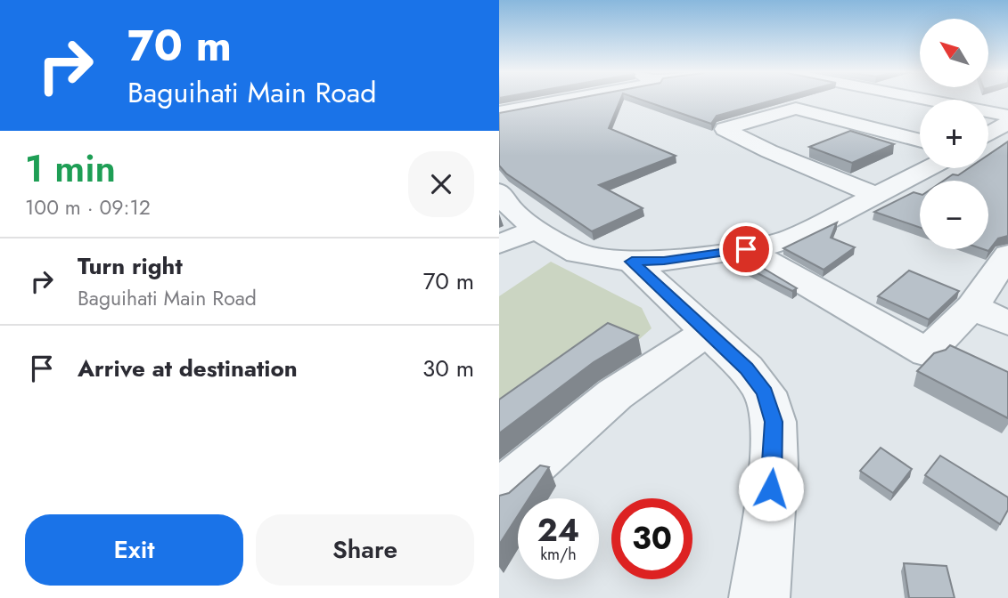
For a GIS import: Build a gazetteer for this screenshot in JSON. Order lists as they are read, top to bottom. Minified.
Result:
{"north":"top left","page":{"turn":["70 m","Baguihati Main Road"],"map_buttons":["+","−"],"heading":["1 min","100 m · 09:12"],"list":[{"name":"Turn right","note":"Baguihati Main Road","value":"70 m"},{"name":"Arrive at destination","value":"30 m"}],"speed":"24 km/h","limit":"30","buttons":["Exit","Share"]}}
